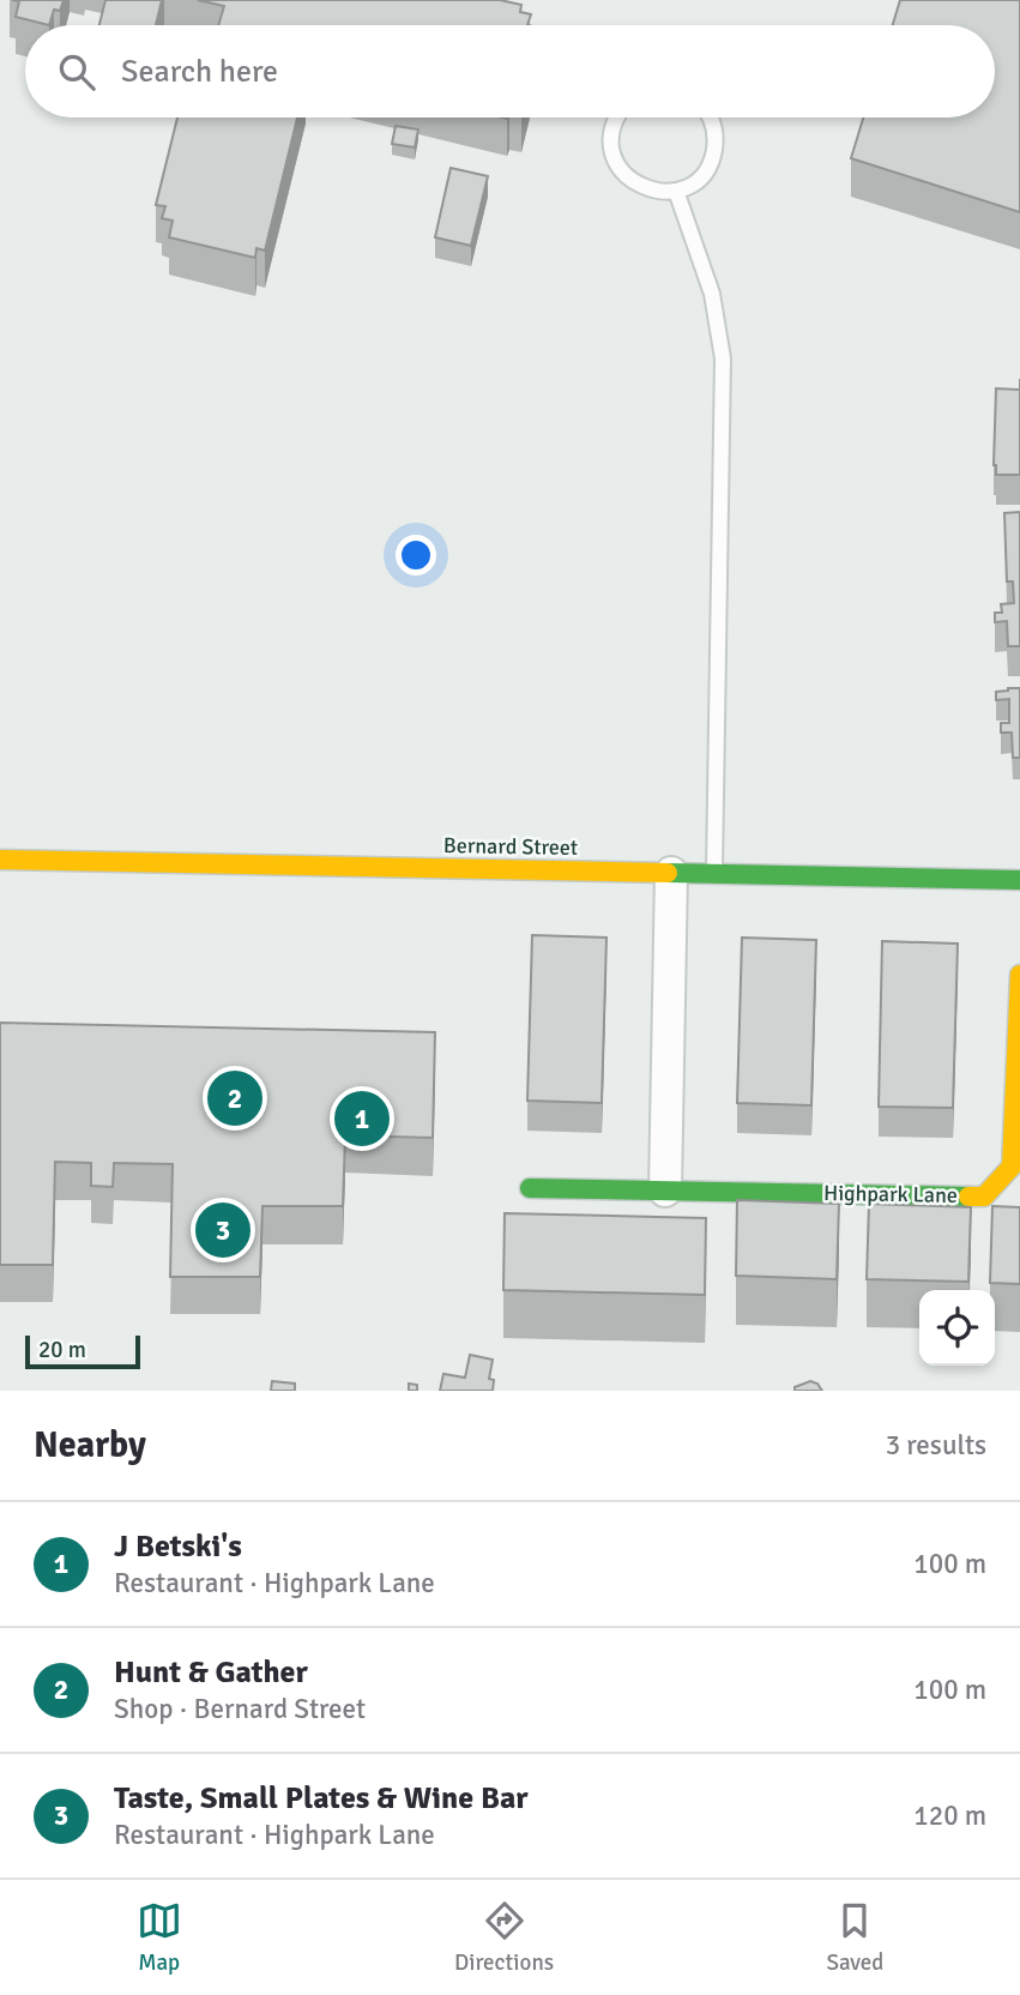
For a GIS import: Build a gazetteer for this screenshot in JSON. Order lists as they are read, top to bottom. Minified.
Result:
{"streets":{"street":["Bernard Street","Highpark Lane"]},"scale_bar":"20 m","page":{"search":"Search here","pins":["2","1","3"],"scale":"20 m","heading":["Nearby","3 results"],"list":[{"mark":"1","name":"J Betski's","note":"Restaurant · Highpark Lane","value":"100 m"},{"mark":"2","name":"Hunt & Gather","note":"Shop · Bernard Street","value":"100 m"},{"mark":"3","name":"Taste, Small Plates & Wine Bar","note":"Restaurant · Highpark Lane","value":"120 m"}],"nav":["Map","Directions","Saved"]}}
